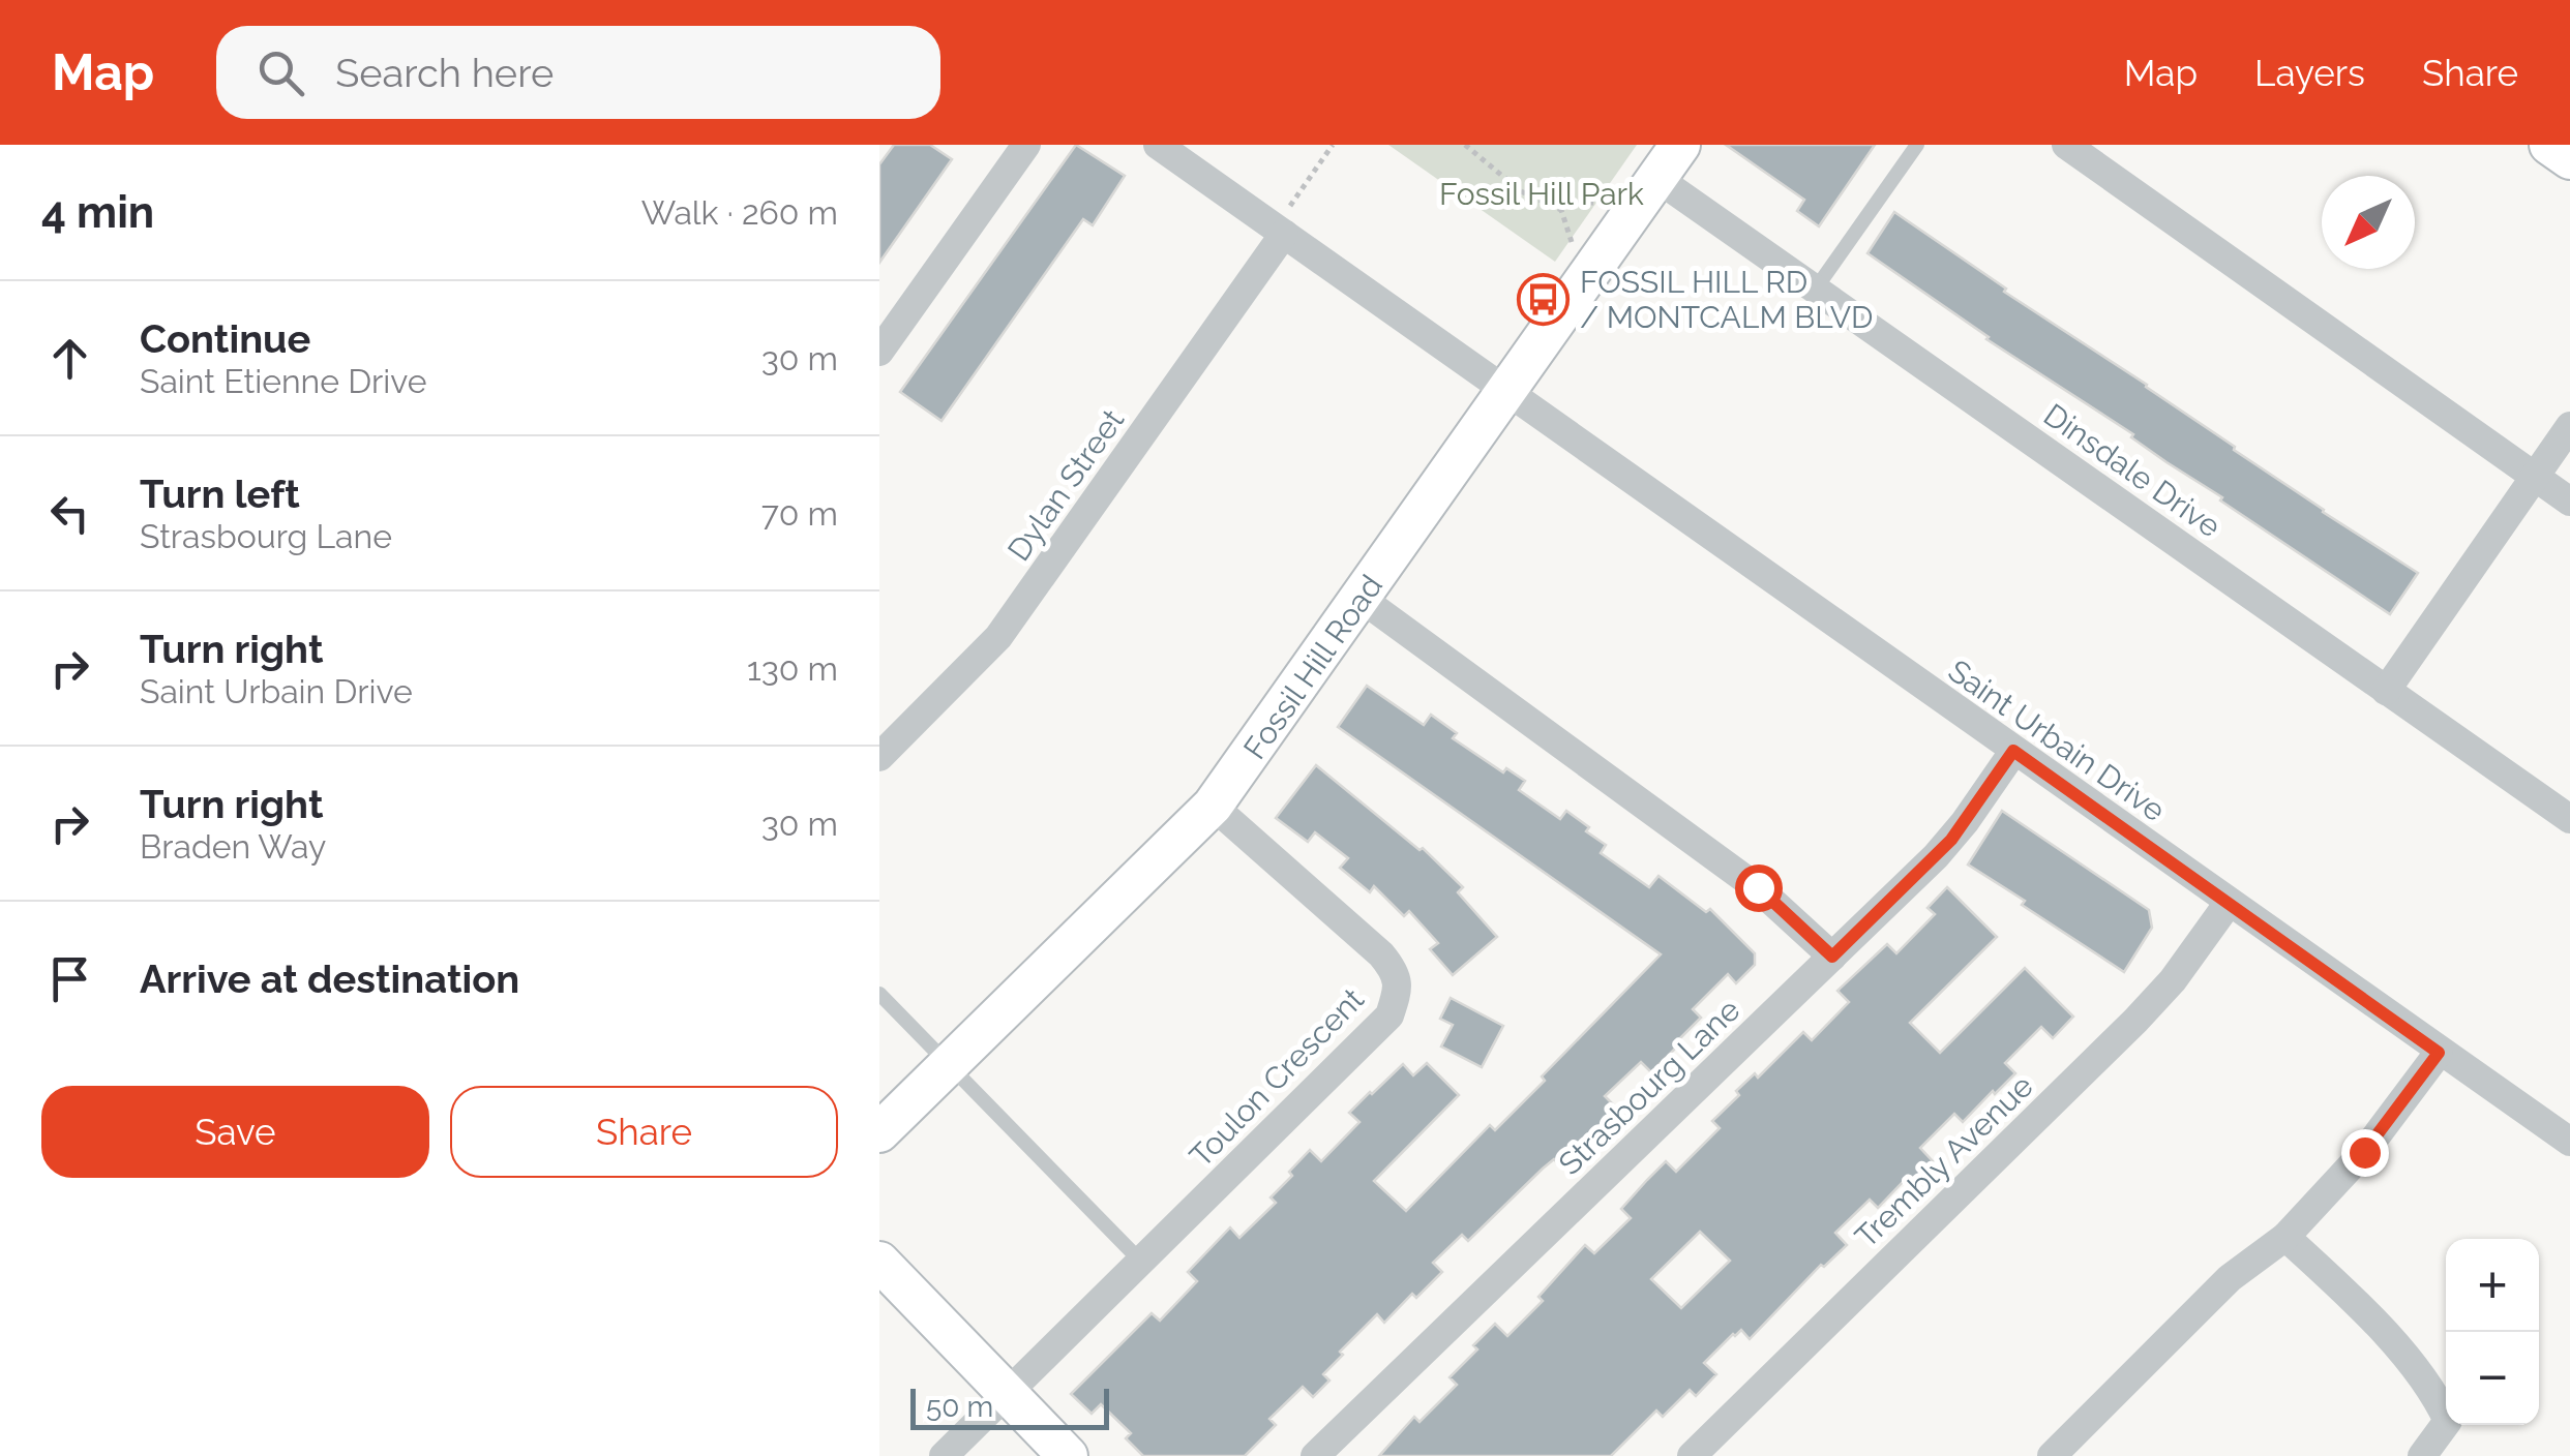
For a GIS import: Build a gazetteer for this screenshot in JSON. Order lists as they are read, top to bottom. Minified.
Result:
{"streets":{"street":["Dinsdale Drive","Dylan Street","Fossil Hill Road","Saint Urbain Drive","Toulon Crescent","Strasbourg Lane","Trembly Avenue"]},"crossings":[["Dinsdale Drive","Fossil Hill Road"],["Dylan Street","Saint Urbain Drive"],["Fossil Hill Road","Saint Urbain Drive"],["Fossil Hill Road","Toulon Crescent"],["Saint Urbain Drive","Strasbourg Lane"],["Saint Urbain Drive","Trembly Avenue"]],"parks":["Fossil Hill Park"],"places":{"bus stop":["FOSSIL HILL RD / MONTCALM BLVD"]},"scale_bar":"50 m","north":"bottom left","page":{"header":"Map","search":"Search here","nav":["Map","Layers","Share"],"heading":["4 min","Walk · 260 m"],"list":[["Continue","Saint Etienne Drive","30 m"],["Turn left","Strasbourg Lane","70 m"],["Turn right","Saint Urbain Drive","130 m"],["Turn right","Braden Way","30 m"],"Arrive at destination"],"buttons":["Save","Share"],"map_buttons":["+","−"],"scale":"50 m"}}
